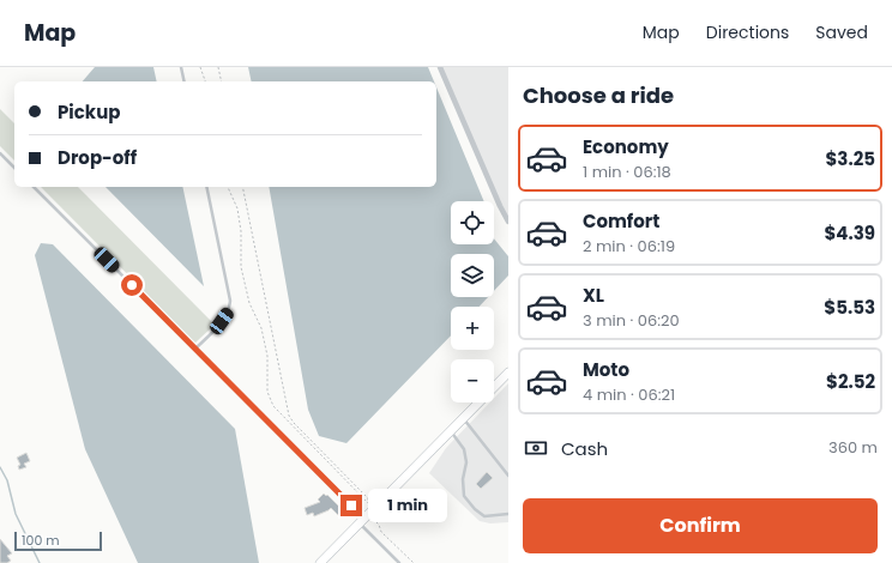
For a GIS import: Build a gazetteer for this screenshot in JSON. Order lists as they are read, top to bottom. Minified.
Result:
{"scale_bar":"100 m","page":{"header":"Map","nav":["Map","Directions","Saved"],"heading":"Choose a ride","banner":["Pickup","Drop-off"],"list":[{"name":"Economy","note":"1 min · 06:18","value":"$3.25"},{"name":"Comfort","note":"2 min · 06:19","value":"$4.39"},{"name":"XL","note":"3 min · 06:20","value":"$5.53"},{"name":"Moto","note":"4 min · 06:21","value":"$2.52"}],"map_buttons":["+","−"],"pay":["Cash","360 m"],"bubble":"1 min","buttons":"Confirm","scale":"100 m"}}
